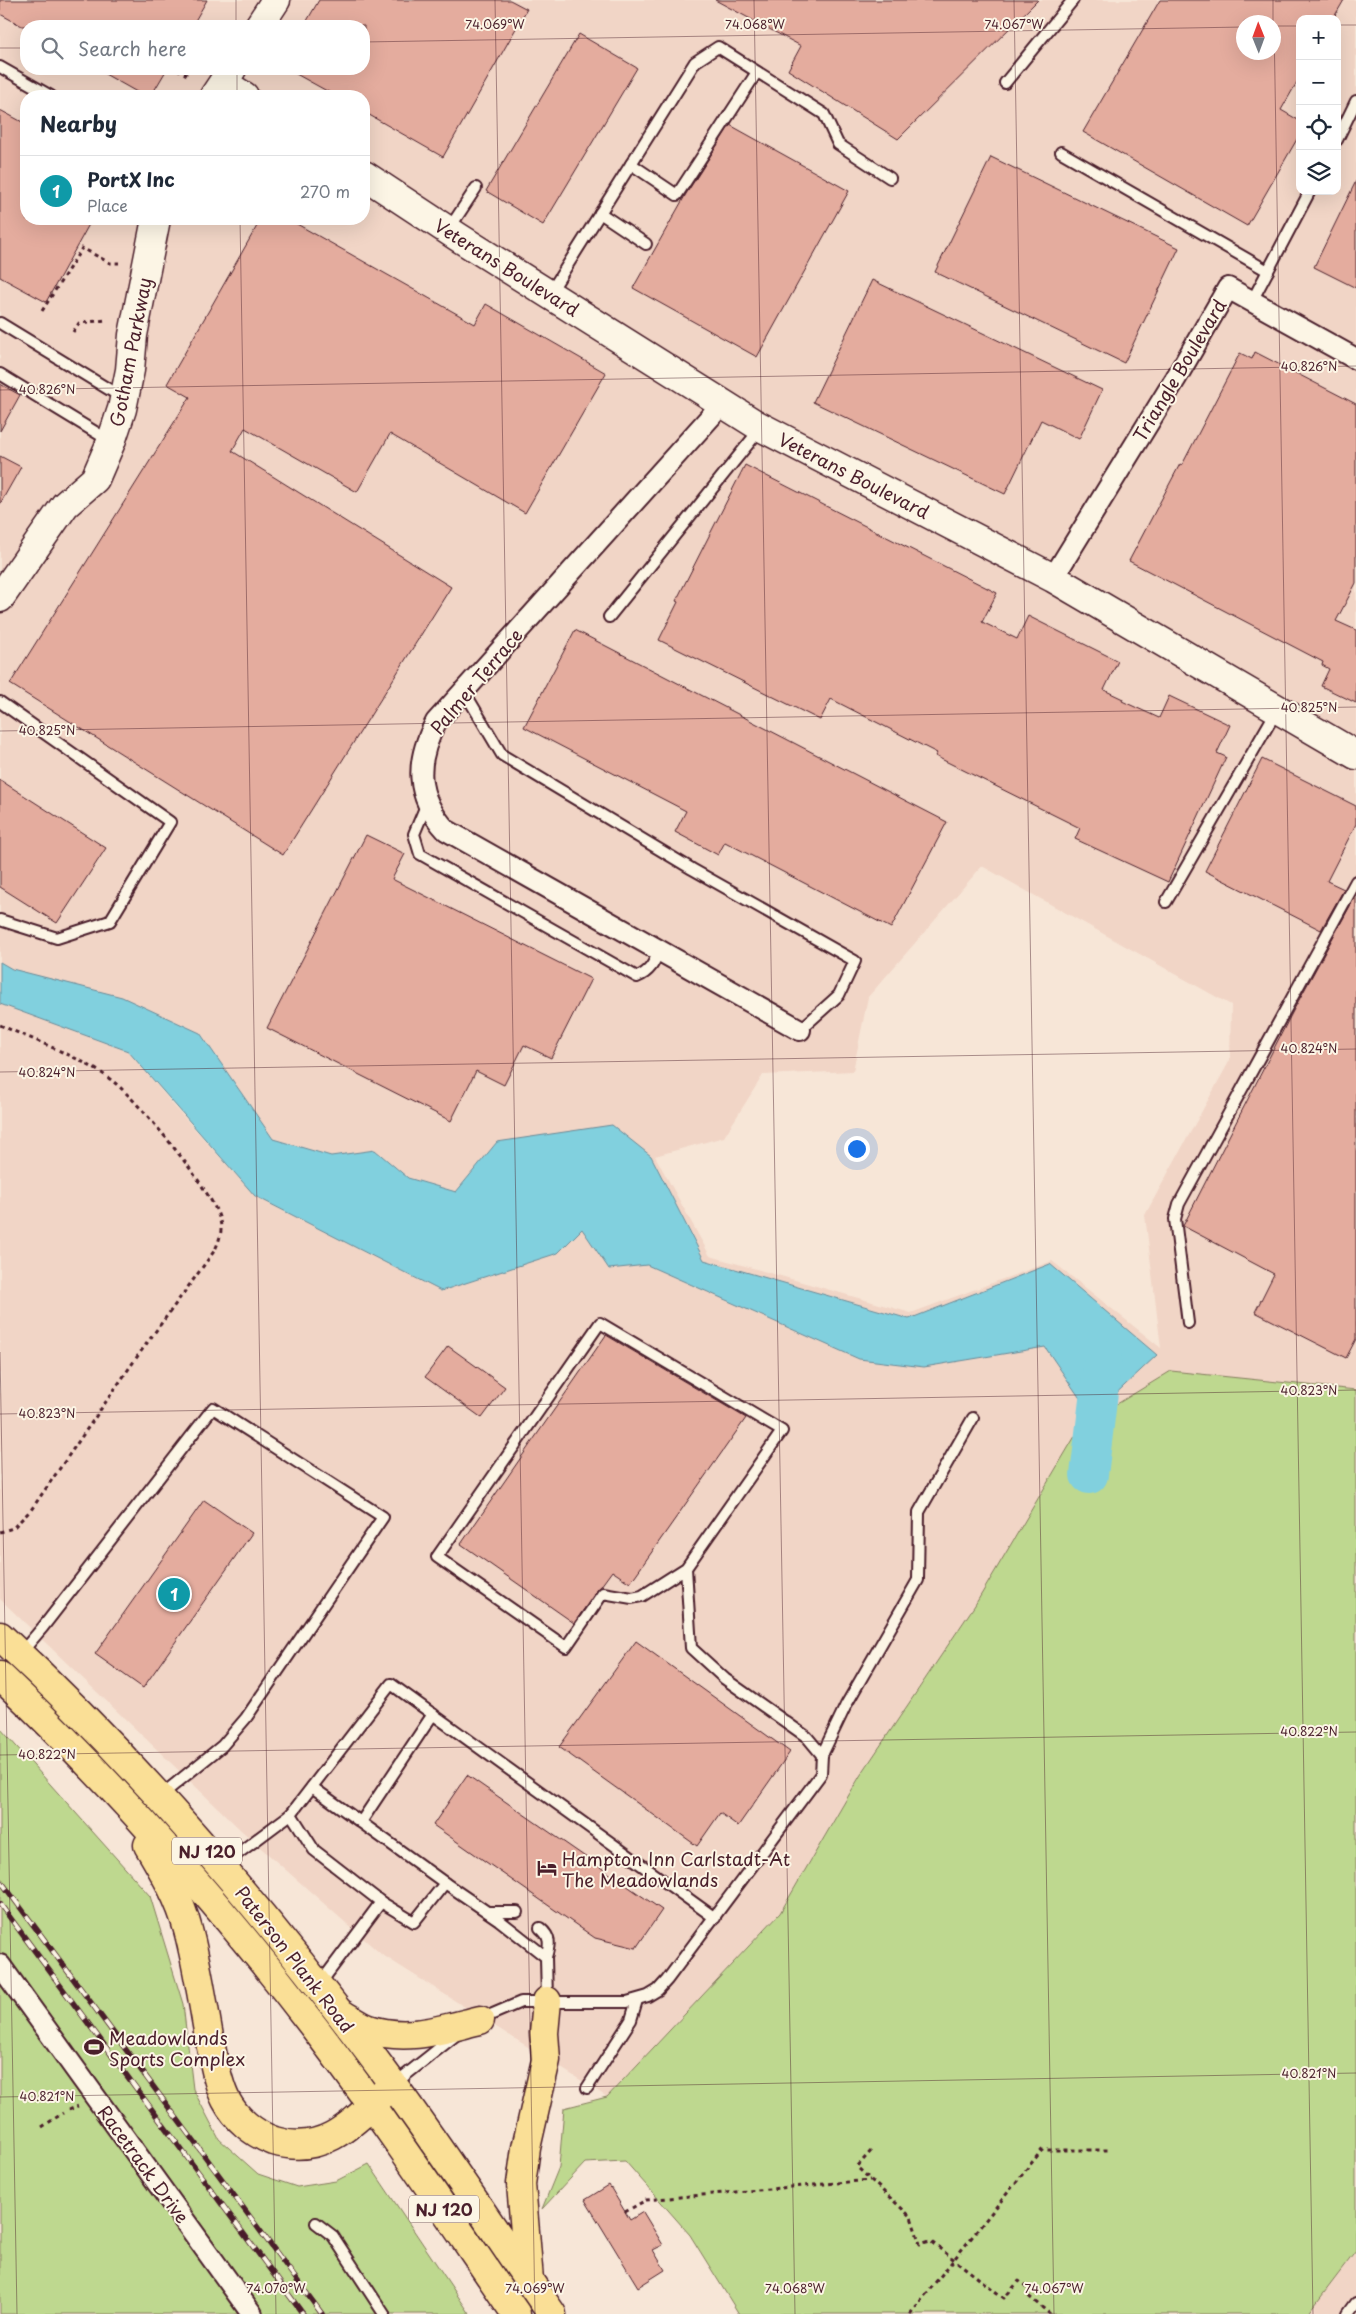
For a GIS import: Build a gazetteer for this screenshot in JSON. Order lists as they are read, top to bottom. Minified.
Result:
{"streets":{"main road":["NJ 120","Paterson Plank Road"],"street":["Veterans Boulevard","Gotham Parkway","Triangle Boulevard","Palmer Terrace","Racetrack Drive"]},"crossings":[["Veterans Boulevard","Triangle Boulevard"],["Veterans Boulevard","Palmer Terrace"],["NJ 120","Paterson Plank Road"]],"places":{"hotel":["Hampton Inn Carlstadt-At The Meadowlands"],"sports":["Meadowlands Sports Complex"]},"north":"top","page":{"map_buttons":["+","−"],"search":"Search here","heading":"Nearby","list":[{"mark":"1","name":"PortX Inc","note":"Place","value":"270 m"}],"pins":"1"},"coordinates":["74.069°W","74.068°W","74.067°W","40.826°N","40.825°N","40.824°N","40.823°N","40.822°N","40.821°N","74.070°W"]}
